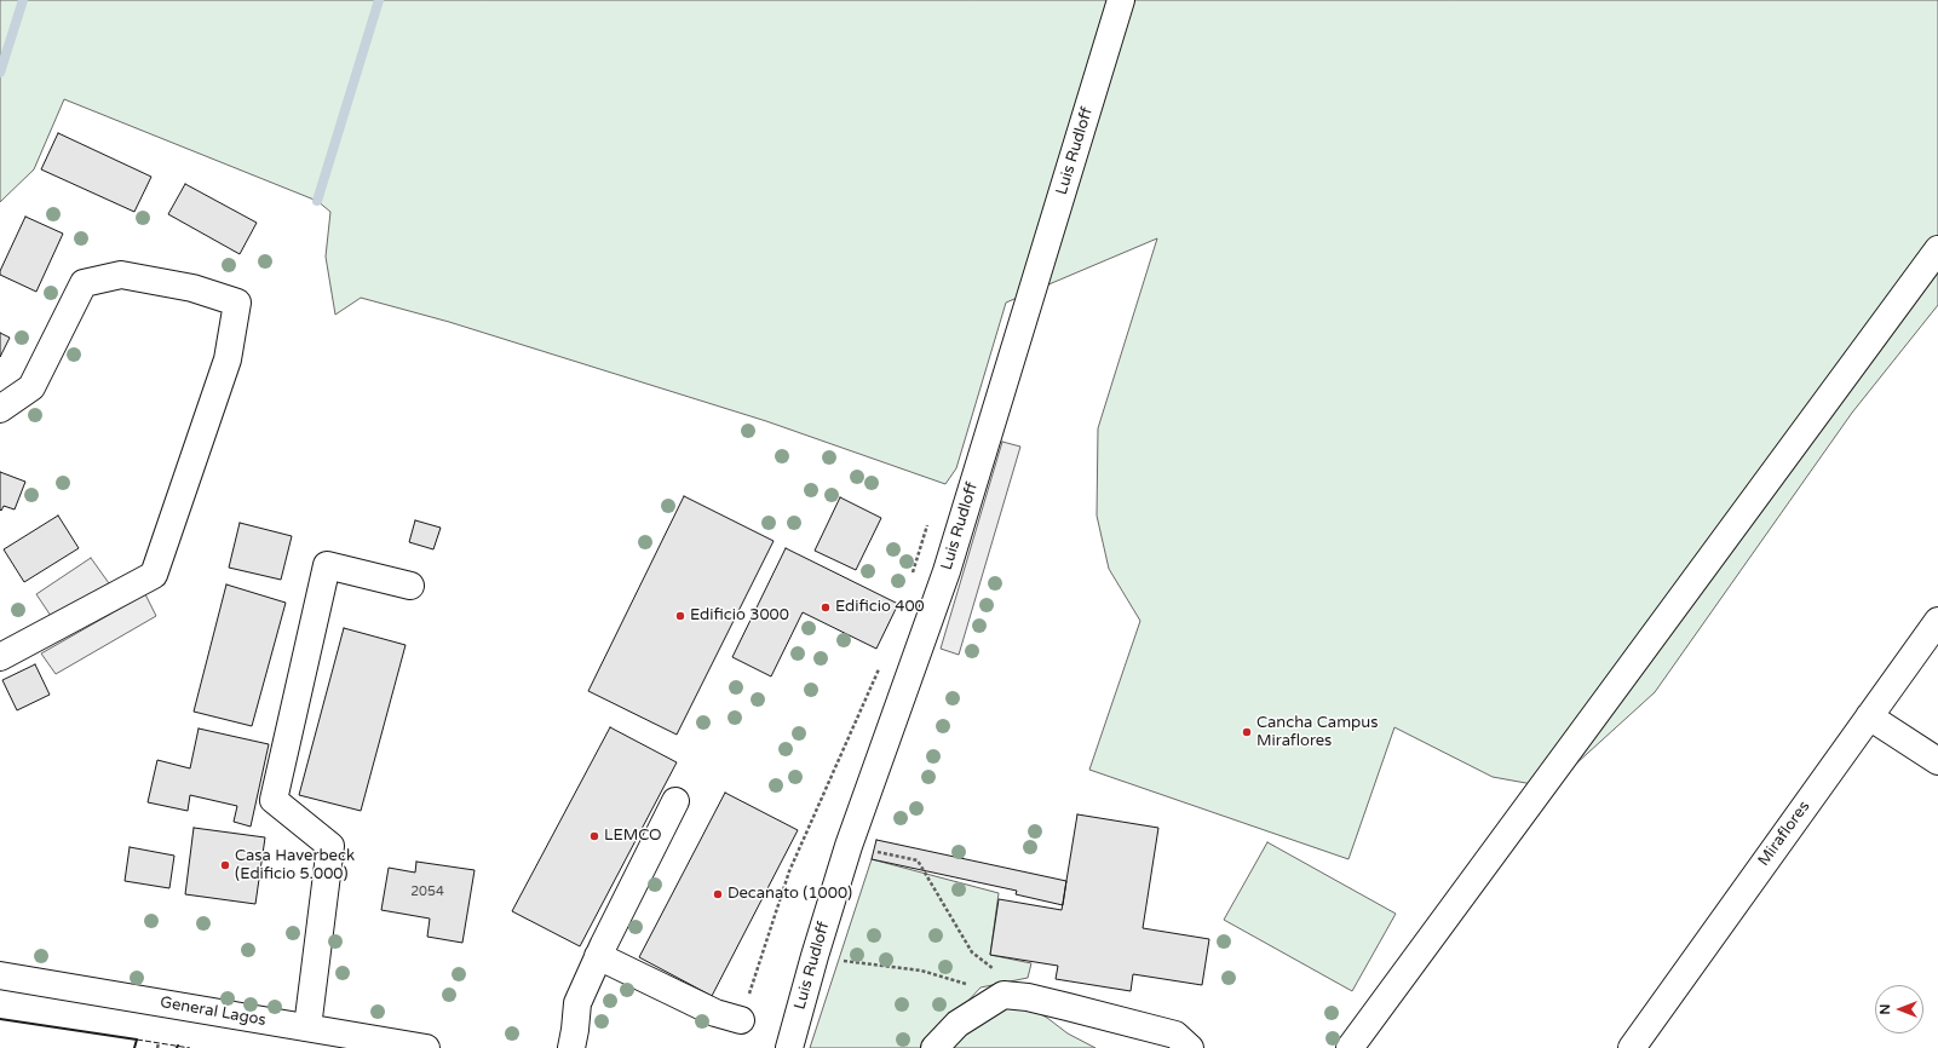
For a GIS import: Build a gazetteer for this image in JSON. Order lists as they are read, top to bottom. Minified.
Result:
{"streets":{"street":["Luis Rudloff","Miraflores","General Lagos"]},"places":["Edificio 400","Edificio 3000","Cancha Campus Miraflores","LEMCO","Casa Haverbeck (Edificio 5.000)","Decanato (1000)"],"house_numbers":["2054"],"north":"left"}
